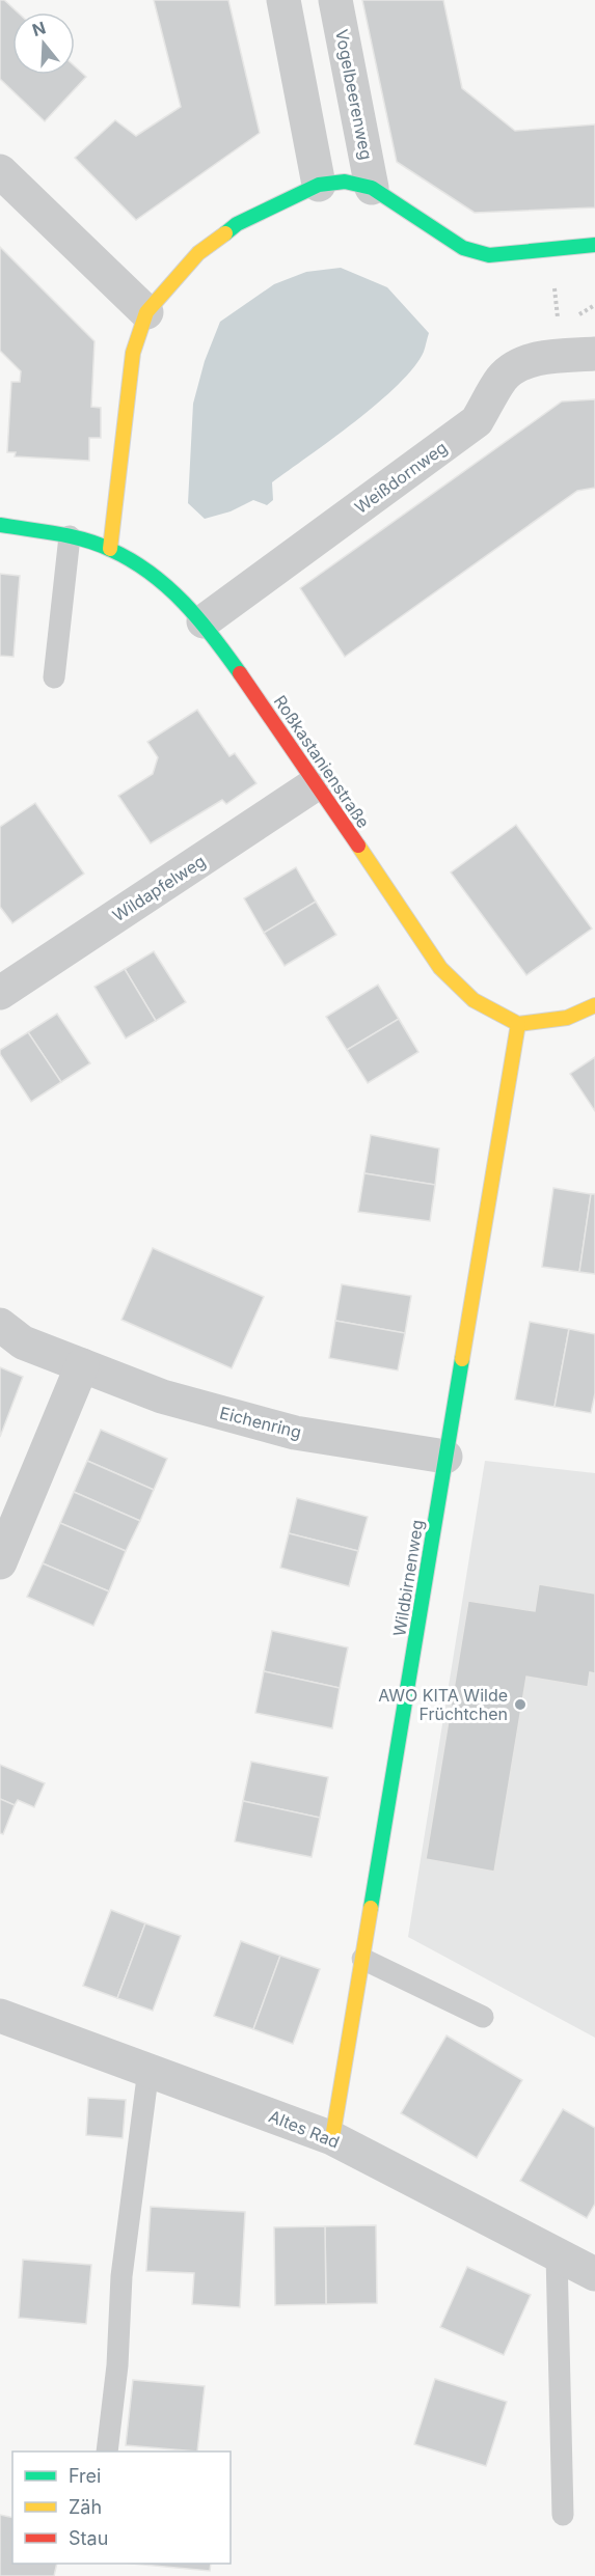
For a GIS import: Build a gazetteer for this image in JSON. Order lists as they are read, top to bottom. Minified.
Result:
{"streets":{"street":["Vogelbeerenweg","Weißdornweg","Roßkastanienstraße","Wildapfelweg","Eichenring","Wildbirnenweg","Altes Rad"]},"crossings":[["Weißdornweg","Roßkastanienstraße"],["Roßkastanienstraße","Wildapfelweg"],["Roßkastanienstraße","Wildbirnenweg"],["Eichenring","Wildbirnenweg"],["Wildbirnenweg","Altes Rad"]],"places":["AWO KITA Wilde Früchtchen"],"legend":["Frei","Zäh","Stau"],"north":"top"}
